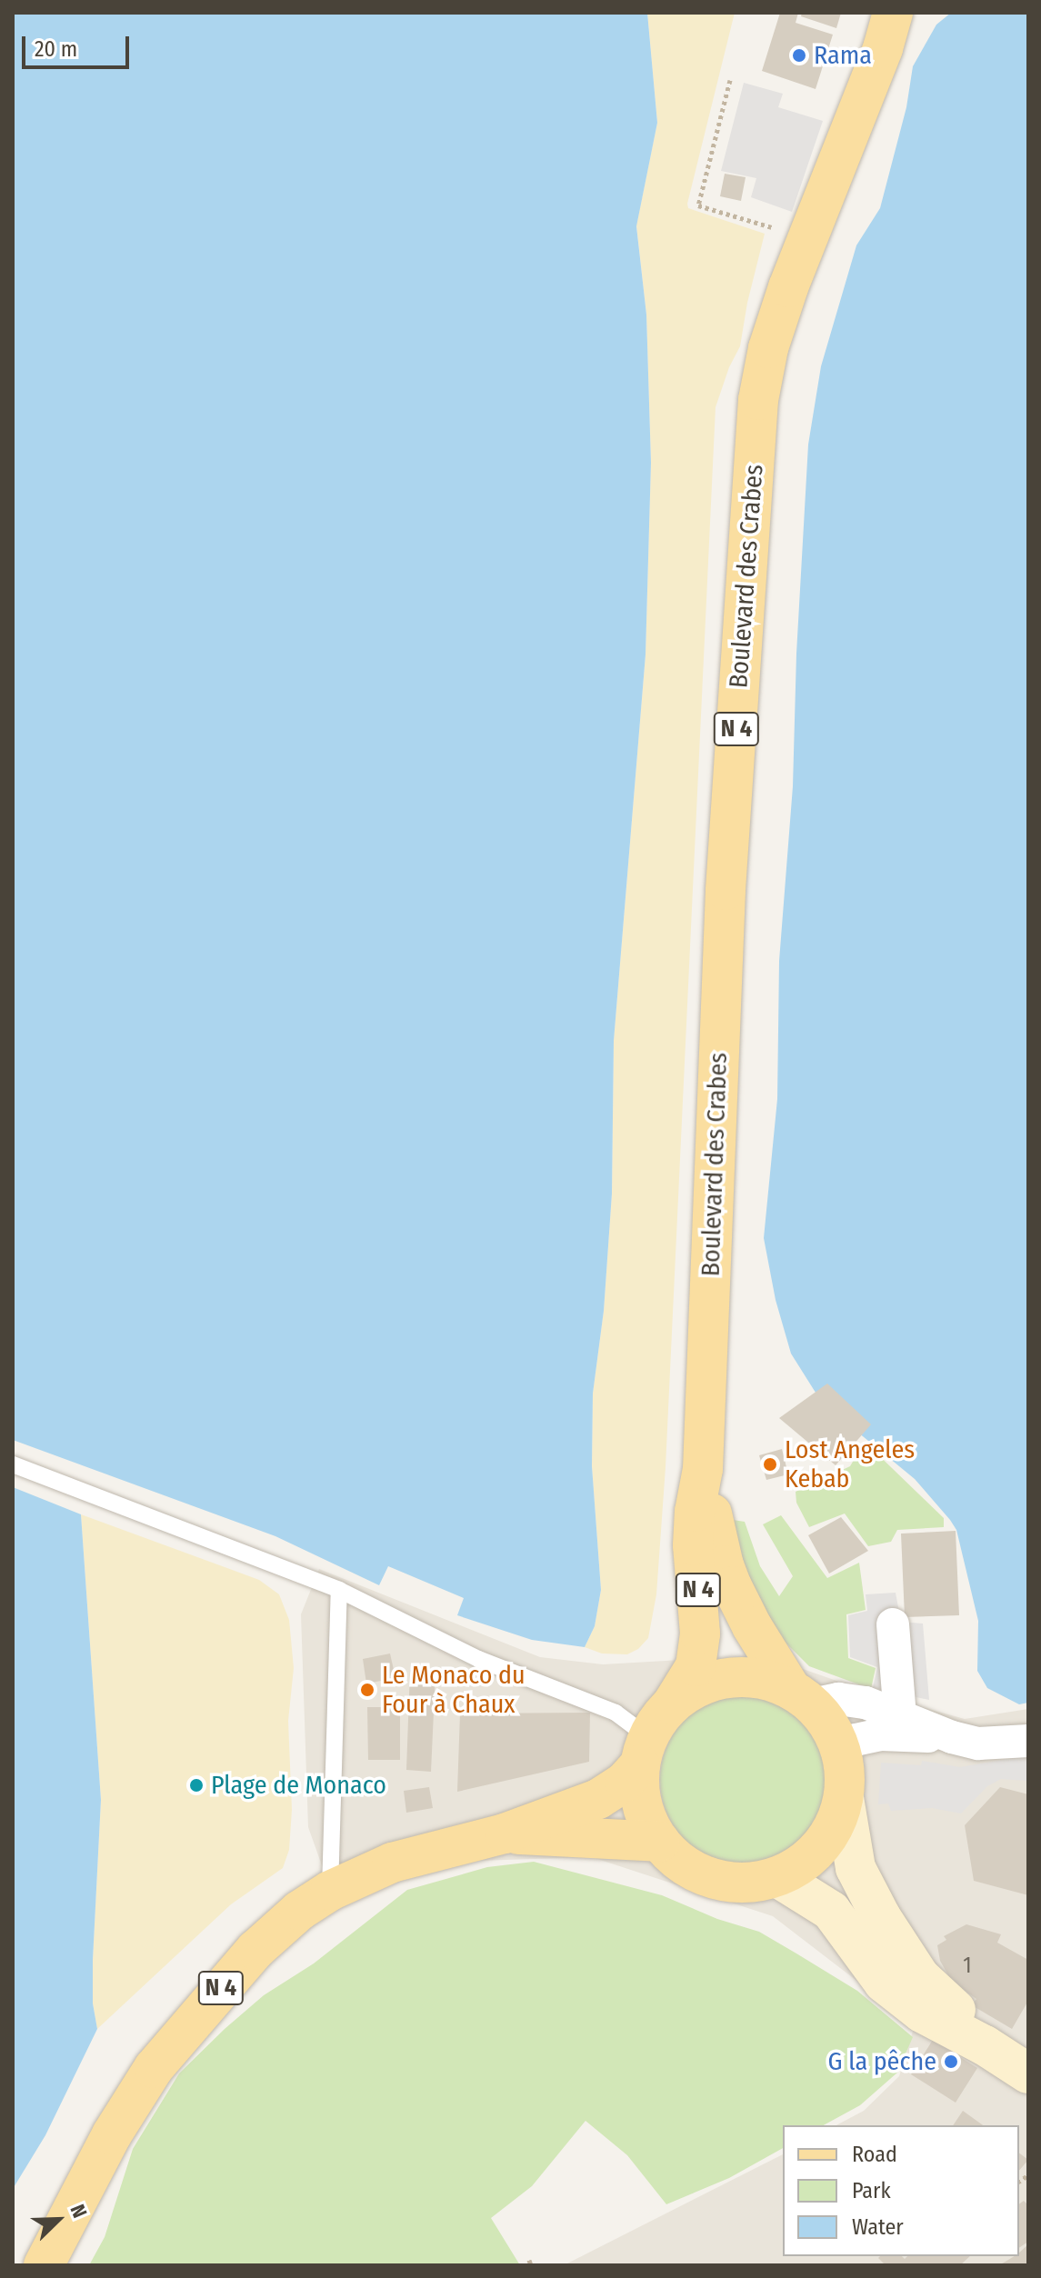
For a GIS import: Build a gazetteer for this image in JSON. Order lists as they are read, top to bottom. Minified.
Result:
{"streets":{"main road":["Boulevard des Crabes","N 4"]},"crossings":[["Boulevard des Crabes","N 4"]],"places":["Rama","Lost Angeles Kebab","Le Monaco du Four à Chaux","Plage de Monaco","G la pêche"],"house_numbers":["1"],"legend":["Road","Park","Water"],"scale_bar":"20 m","north":"top right"}
